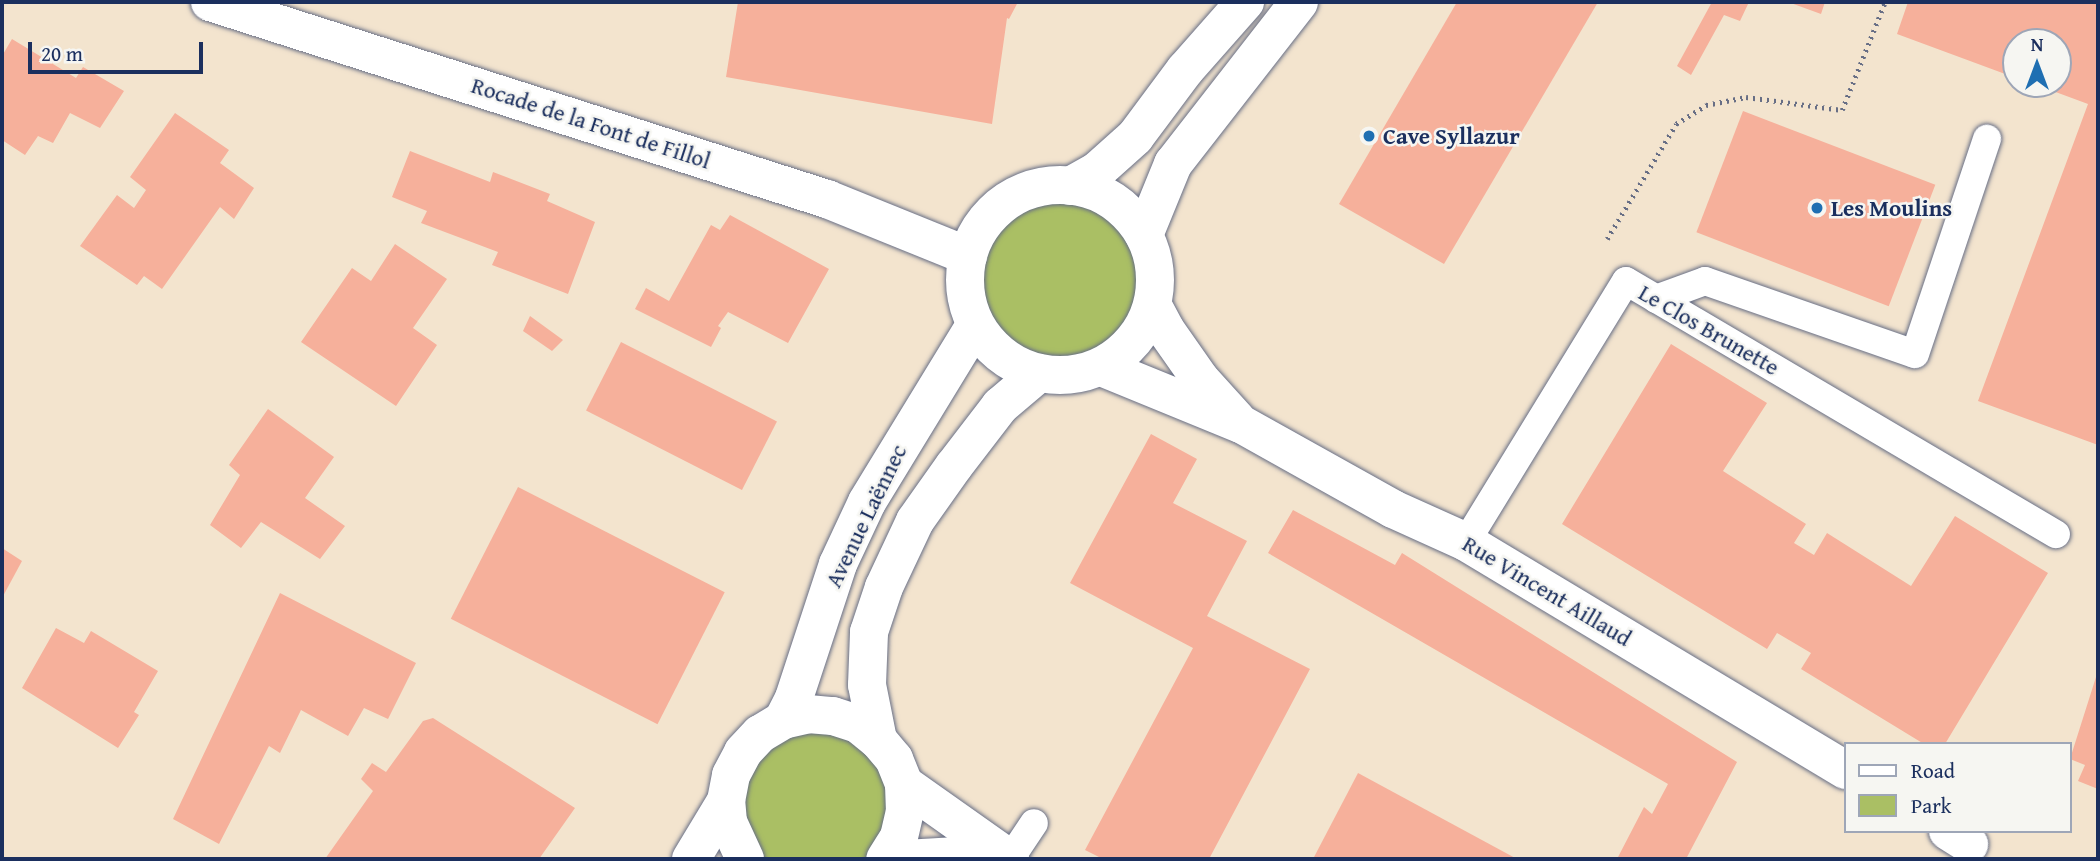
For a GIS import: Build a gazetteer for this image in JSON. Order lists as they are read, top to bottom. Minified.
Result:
{"streets":{"main road":["Rocade de la Font de Fillol","Avenue Laënnec","Rue Vincent Aillaud"],"lane":["Le Clos Brunette"]},"crossings":[["Rocade de la Font de Fillol","Avenue Laënnec"],["Rocade de la Font de Fillol","Rue Vincent Aillaud"],["Le Clos Brunette","Rue Vincent Aillaud"],["Avenue Laënnec","Rue Vincent Aillaud"]],"places":["Cave Syllazur","Les Moulins"],"legend":["Road","Park"],"scale_bar":"20 m","north":"top"}
